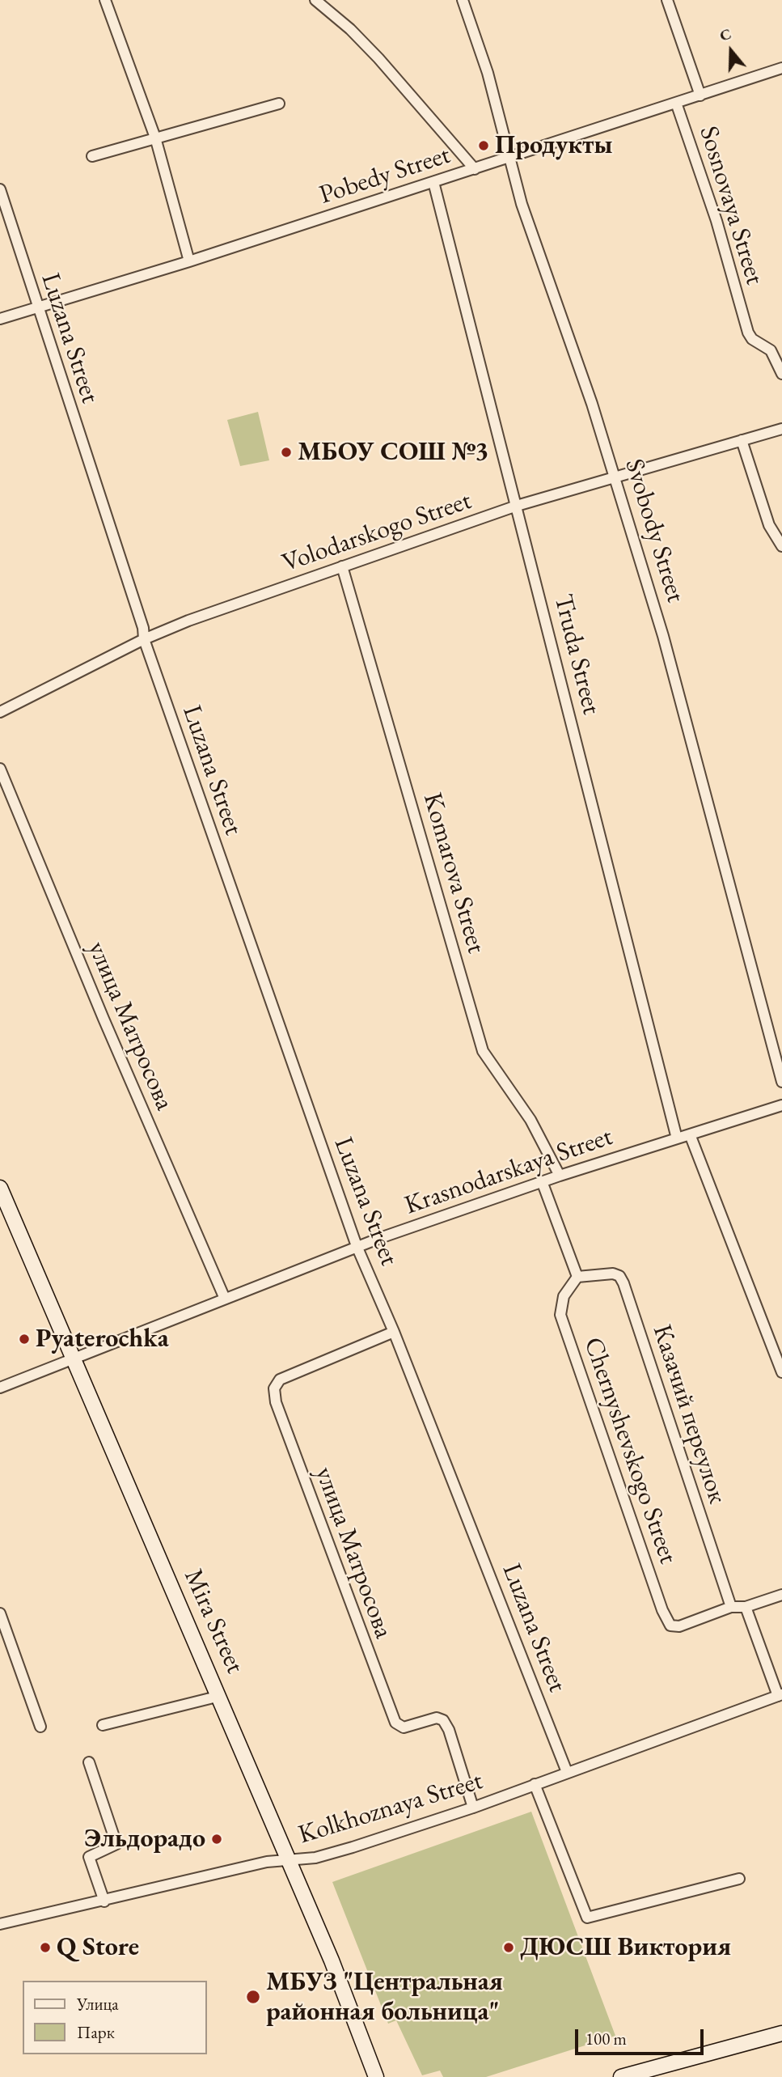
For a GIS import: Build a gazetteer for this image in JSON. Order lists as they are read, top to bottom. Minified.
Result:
{"streets":{"main road":["Mira Street"],"street":["Pobedy Street","Sosnovaya Street","Luzana Street","Svobody Street","Volodarskogo Street","Truda Street","Komarova Street","улица Матросова","Krasnodarskaya Street","Казачий переулок","Chernyshevskogo Street","Kolkhoznaya Street"]},"crossings":[["Pobedy Street","Sosnovaya Street"],["Pobedy Street","Luzana Street"],["Pobedy Street","Svobody Street"],["Pobedy Street","Truda Street"],["Luzana Street","Volodarskogo Street"],["Luzana Street","улица Матросова"],["Luzana Street","Krasnodarskaya Street"],["Luzana Street","Kolkhoznaya Street"],["Svobody Street","Volodarskogo Street"],["Volodarskogo Street","Truda Street"],["Volodarskogo Street","Komarova Street"],["Truda Street","Krasnodarskaya Street"],["Komarova Street","Krasnodarskaya Street"],["улица Матросова","Krasnodarskaya Street"],["улица Матросова","Kolkhoznaya Street"],["Krasnodarskaya Street","Mira Street"],["Казачий переулок","Chernyshevskogo Street"],["Mira Street","Kolkhoznaya Street"]],"places":["Продукты","МБОУ СОШ №3","Pyaterochka","Эльдорадо","Q Store","ДЮСШ Виктория","МБУЗ \"Центральная районная больница\""],"legend":["Улица","Парк"],"scale_bar":"100 m","north":"top"}
